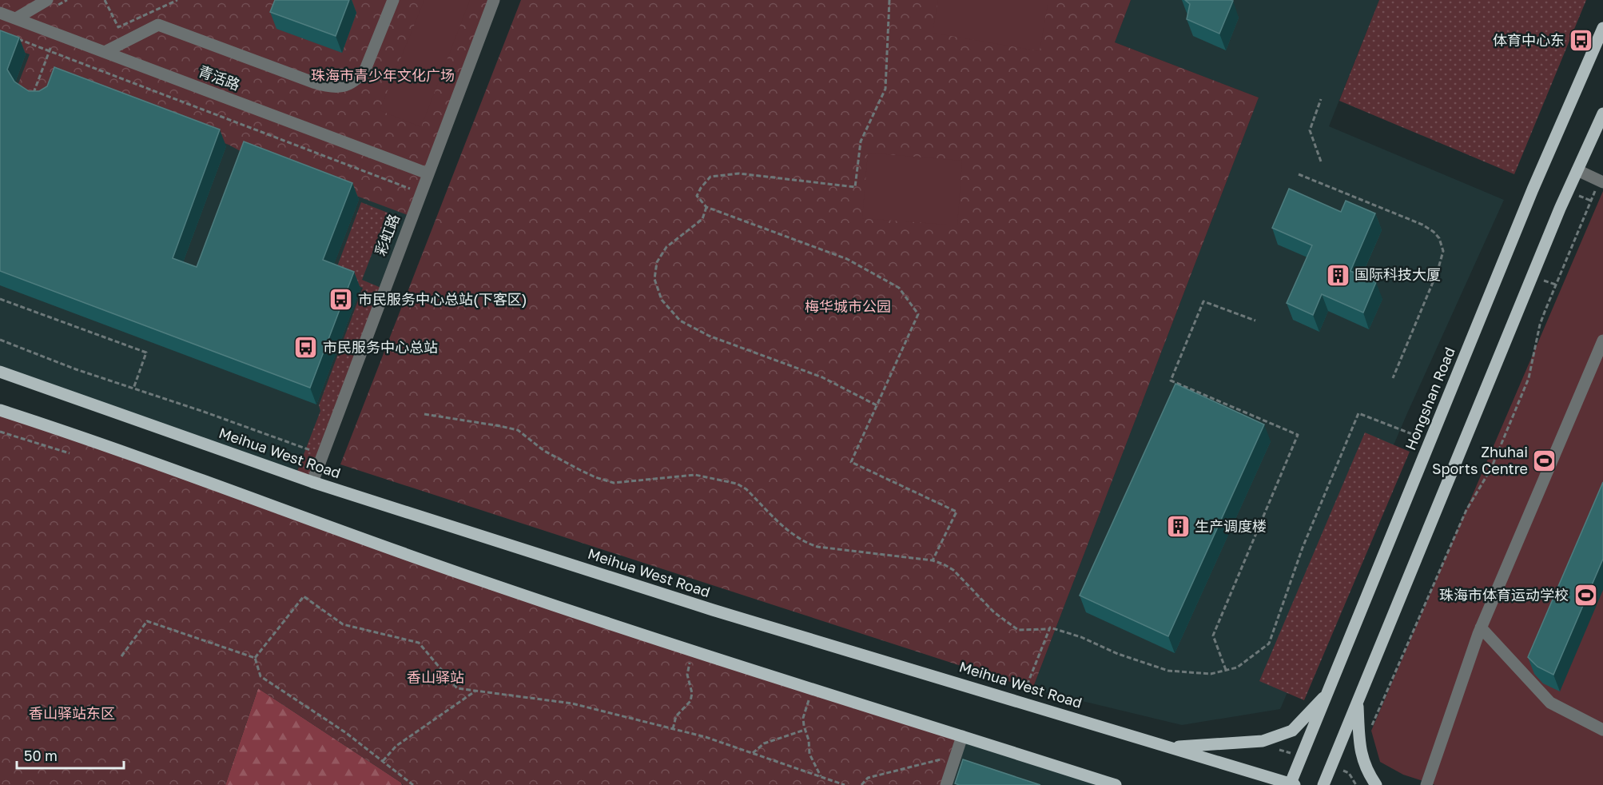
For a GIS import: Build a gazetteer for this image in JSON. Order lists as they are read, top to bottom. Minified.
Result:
{"streets":{"main road":["Hongshan Road","Meihua West Road"],"street":["青活路","彩虹路"]},"crossings":[["青活路","彩虹路"],["彩虹路","Meihua West Road"],["Hongshan Road","Meihua West Road"]],"parks":["珠海市青少年文化广场","梅华城市公园","香山驿站","香山驿站东区"],"places":{"bus stop":["体育中心东","市民服务中心总站(下客区)","市民服务中心总站"],"building":["国际科技大厦","生产调度楼"],"sports":["Zhuhai Sports Centre","珠海市体育运动学校"]},"scale_bar":"50 m"}
